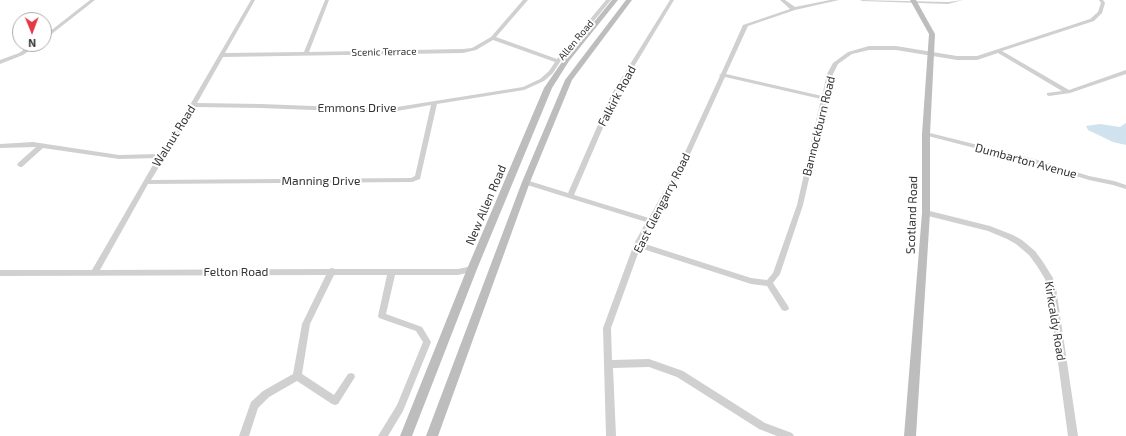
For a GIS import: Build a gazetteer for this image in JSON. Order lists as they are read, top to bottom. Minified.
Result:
{"streets":{"main road":["New Allen Road","Scotland Road"],"street":["Allen Road","Scenic Terrace","Falkirk Road","Emmons Drive","Bannockburn Road","Walnut Road","Dumbarton Avenue","Manning Drive","East Glengarry Road","Felton Road","Kirkcaldy Road"]},"crossings":[["Allen Road","Emmons Drive"],["Scenic Terrace","Walnut Road"],["Emmons Drive","Walnut Road"],["Emmons Drive","Manning Drive"],["Bannockburn Road","Scotland Road"],["Walnut Road","Manning Drive"],["Walnut Road","Felton Road"],["Dumbarton Avenue","Scotland Road"],["New Allen Road","Felton Road"],["Scotland Road","Kirkcaldy Road"]],"north":"bottom"}
